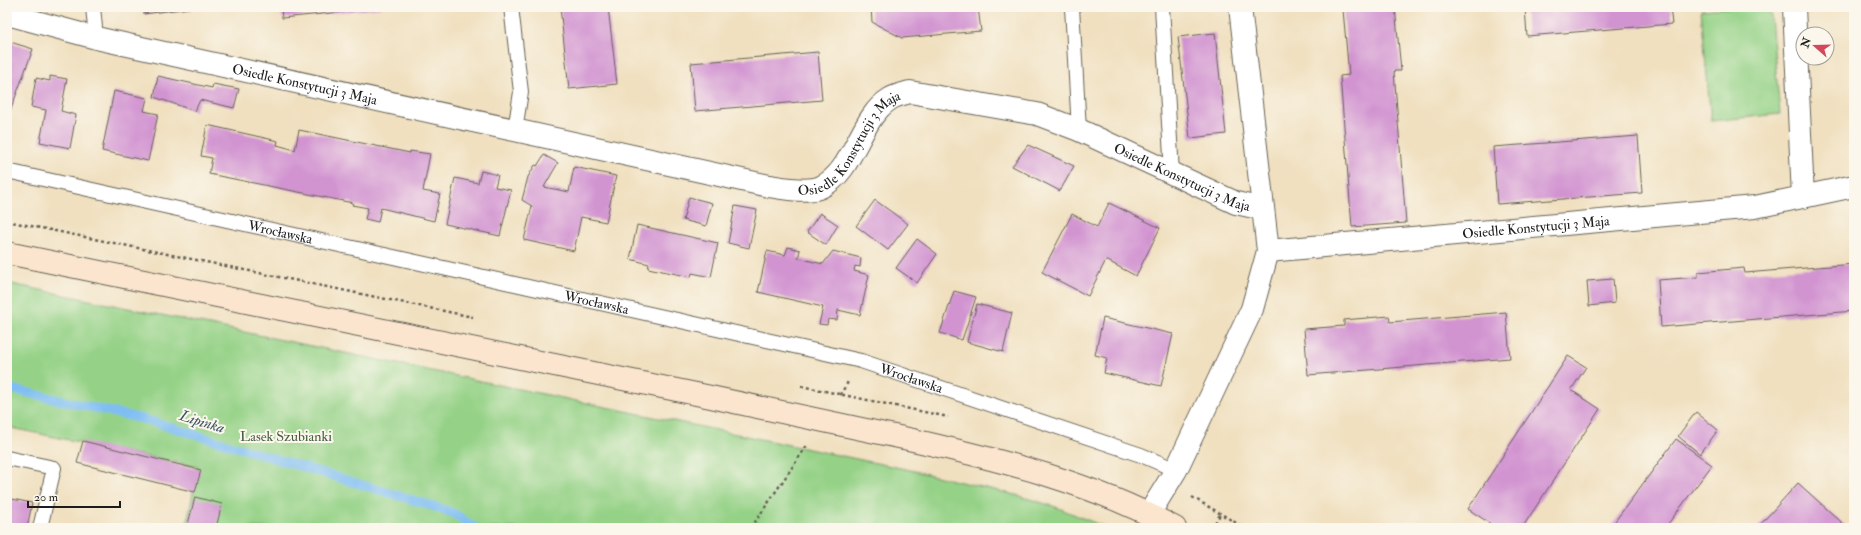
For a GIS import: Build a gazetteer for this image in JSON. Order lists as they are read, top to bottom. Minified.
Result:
{"streets":{"street":["Osiedle Konstytucji 3 Maja"],"lane":["Wrocławska"]},"crossings":[["Osiedle Konstytucji 3 Maja","Wrocławska"]],"water":["Lipinka"],"parks":["Lasek Szubianki"],"scale_bar":"20 m","north":"left"}
